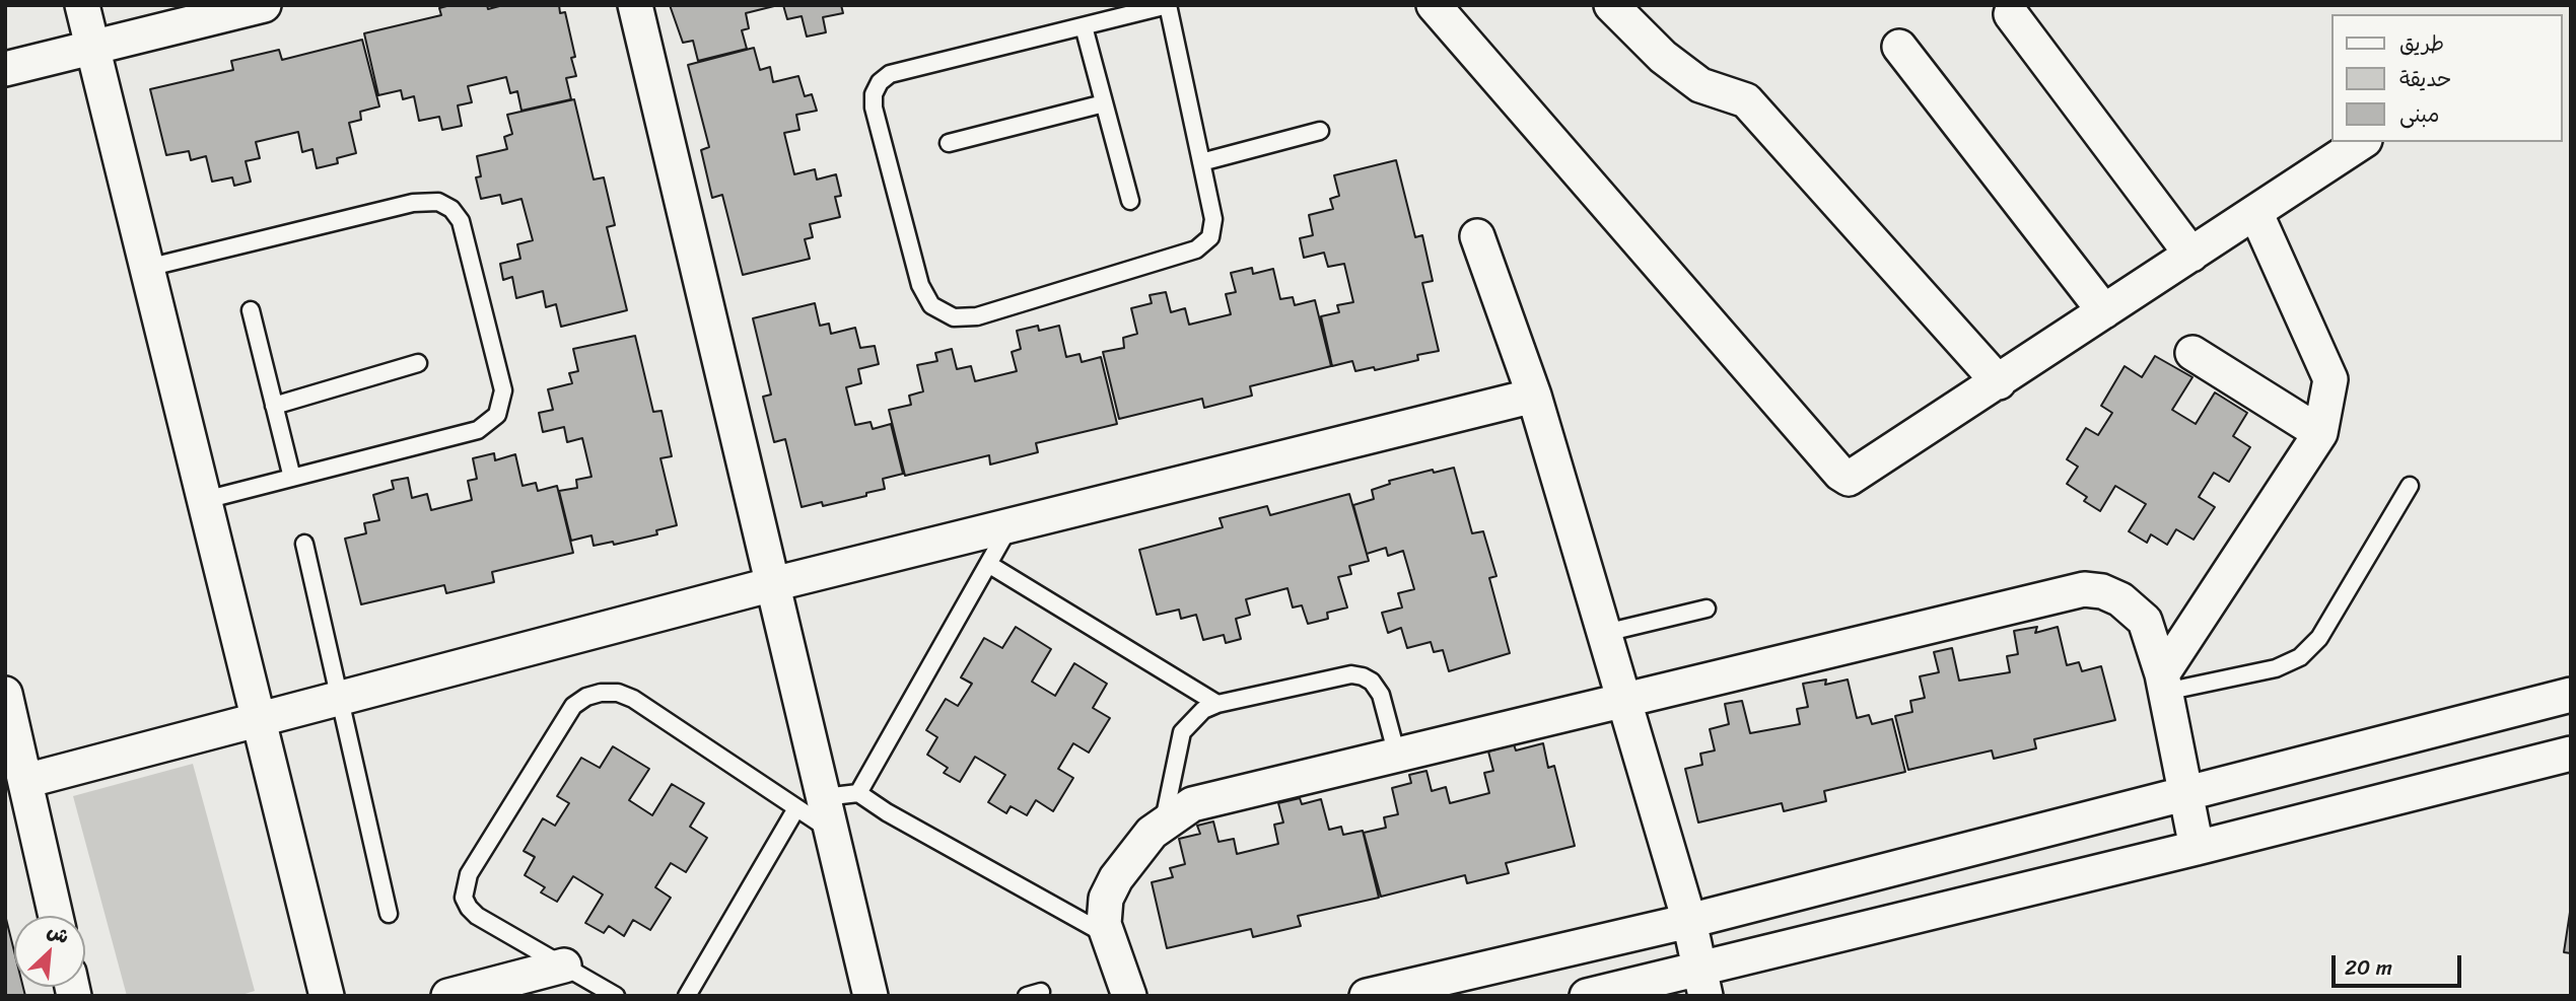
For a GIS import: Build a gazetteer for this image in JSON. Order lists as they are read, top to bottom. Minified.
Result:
{"legend":["طريق","حديقة","مبنى"],"scale_bar":"20 m","north":"top right"}
